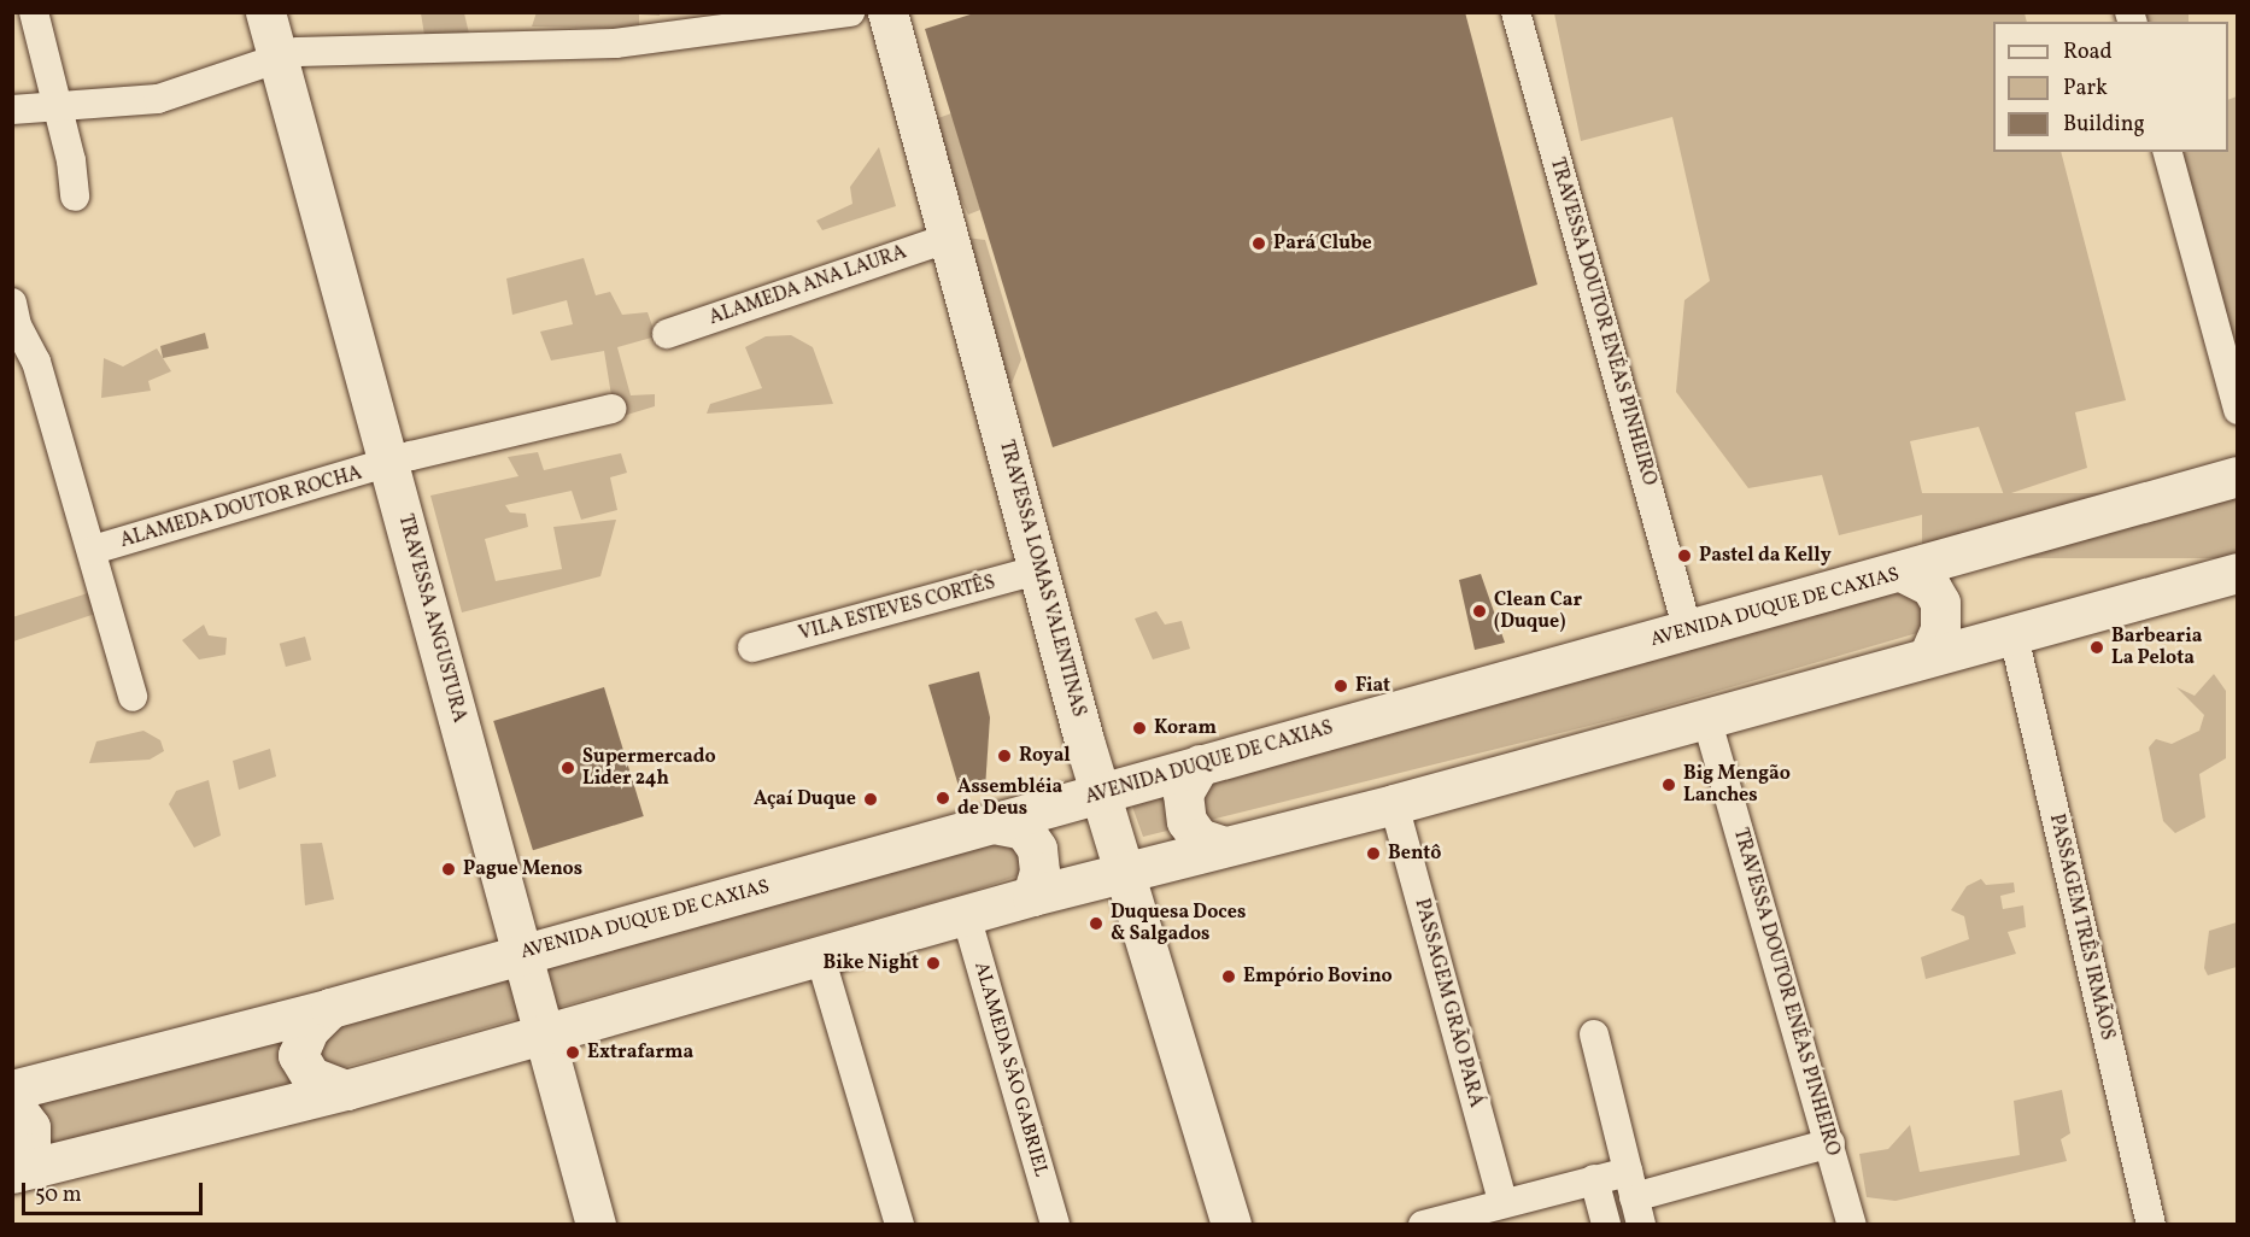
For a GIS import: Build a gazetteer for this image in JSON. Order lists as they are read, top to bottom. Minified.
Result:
{"streets":{"main road":["TRAVESSA LOMAS VALENTINAS","AVENIDA DUQUE DE CAXIAS","TRAVESSA ANGUSTURA"],"street":["ALAMEDA ANA LAURA","TRAVESSA DOUTOR ENÉAS PINHEIRO","ALAMEDA DOUTOR ROCHA","VILA ESTEVES CORTÊS","PASSAGEM TRÊS IRMÃOS","PASSAGEM GRÃO PARÁ","ALAMEDA SÃO GABRIEL"]},"crossings":[["ALAMEDA ANA LAURA","TRAVESSA LOMAS VALENTINAS"],["TRAVESSA DOUTOR ENÉAS PINHEIRO","AVENIDA DUQUE DE CAXIAS"],["ALAMEDA DOUTOR ROCHA","TRAVESSA ANGUSTURA"],["TRAVESSA LOMAS VALENTINAS","AVENIDA DUQUE DE CAXIAS"],["TRAVESSA LOMAS VALENTINAS","VILA ESTEVES CORTÊS"],["AVENIDA DUQUE DE CAXIAS","TRAVESSA ANGUSTURA"]],"places":["Pará Clube","Pastel da Kelly","Clean Car (Duque)","Barbearia La Pelota","Fiat","Koram","Royal","Supermercado Lider 24h","Big Mengão Lanches","Assembléia de Deus","Açaí Duque","Bentô","Pague Menos","Duquesa Doces & Salgados","Bike Night","Empório Bovino","Extrafarma"],"legend":["Road","Park","Building"],"scale_bar":"50 m"}
